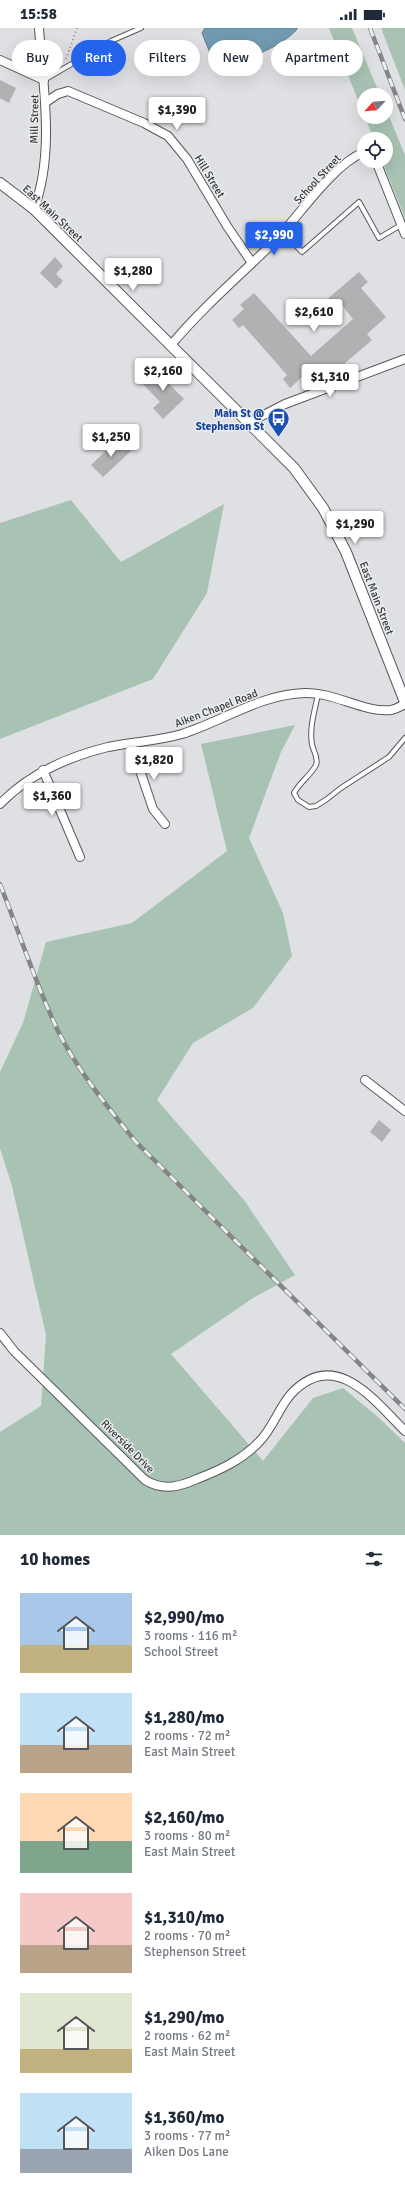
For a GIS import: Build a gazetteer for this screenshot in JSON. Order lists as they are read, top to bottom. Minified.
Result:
{"streets":{"street":["Mill Street","Hill Street","School Street","East Main Street","Aiken Chapel Road","Riverside Drive"]},"crossings":[["Mill Street","Hill Street"],["Mill Street","East Main Street"],["Hill Street","School Street"],["School Street","East Main Street"],["East Main Street","Aiken Chapel Road"]],"places":{"bus stop":["Main St @ Stephenson St"]},"north":"bottom left","page":{"status":"15:58","chip":["Buy","Rent","Filters","New","Apartment"],"price":["$1,390","$2,990","$1,280","$2,610","$2,160","$1,310","$1,250","$1,290","$1,820","$1,360"],"heading":"10 homes","list":[{"name":"$2,990/mo","note":"3 rooms · 116 m² · School Street"},{"name":"$1,280/mo","note":"2 rooms · 72 m² · East Main Street"},{"name":"$2,160/mo","note":"3 rooms · 80 m² · East Main Street"},{"name":"$1,310/mo","note":"2 rooms · 70 m² · Stephenson Street"},{"name":"$1,290/mo","note":"2 rooms · 62 m² · East Main Street"},{"name":"$1,360/mo","note":"3 rooms · 77 m² · Aiken Dos Lane"}]}}
